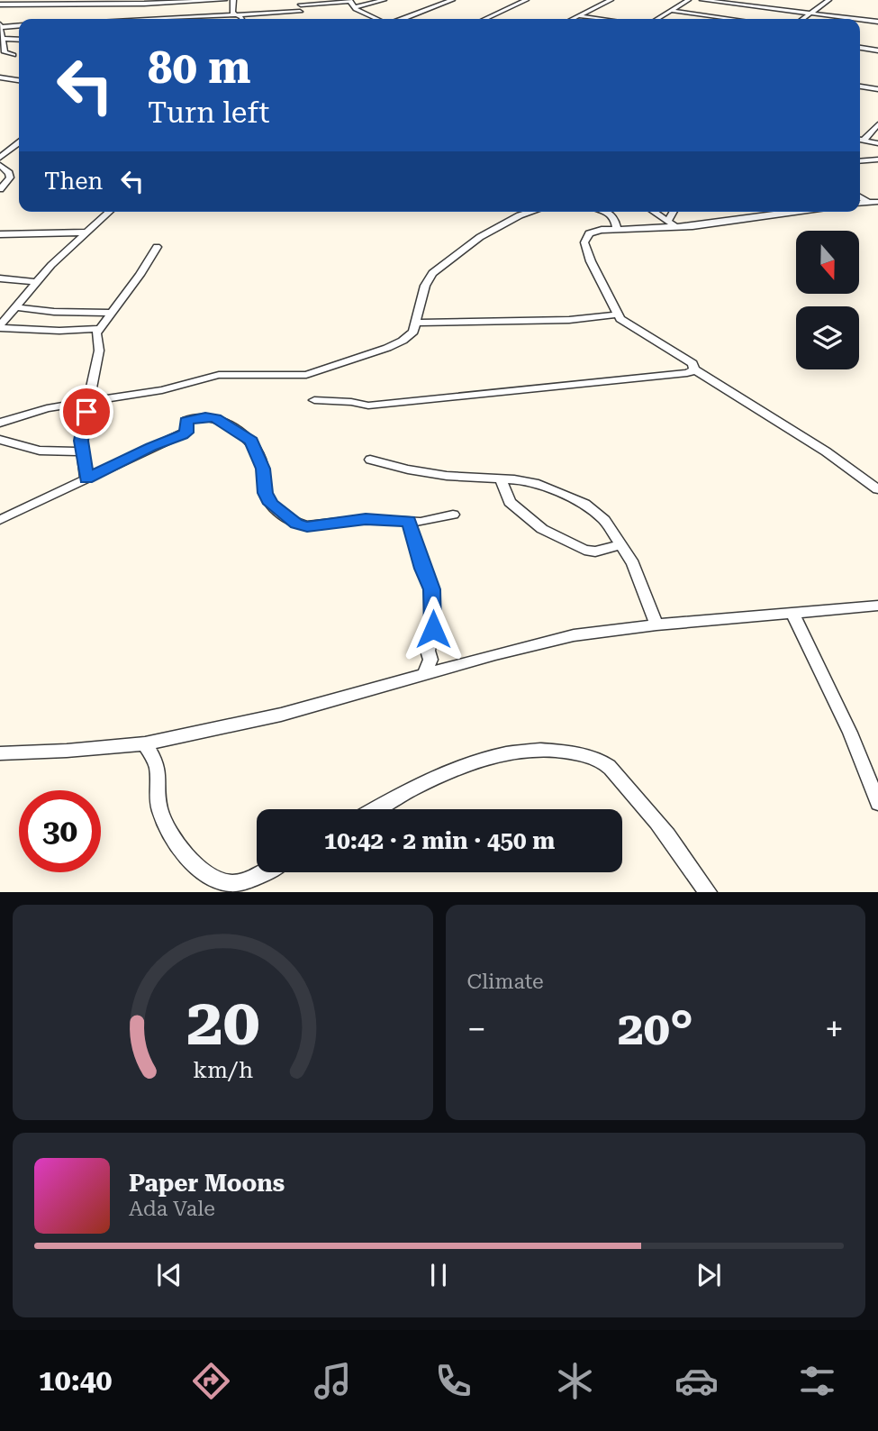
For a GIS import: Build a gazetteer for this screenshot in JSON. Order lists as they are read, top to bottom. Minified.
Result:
{"north":"bottom","page":{"turn":["80 m","Turn left"],"then":"Then","limit":"30","trip":"10:42 · 2 min · 450 m","tile":"Climate","heat":["−","20°","+"],"song":["Paper Moons","Ada Vale"],"tabs":"10:40","gauge":["20","km/h"]}}
